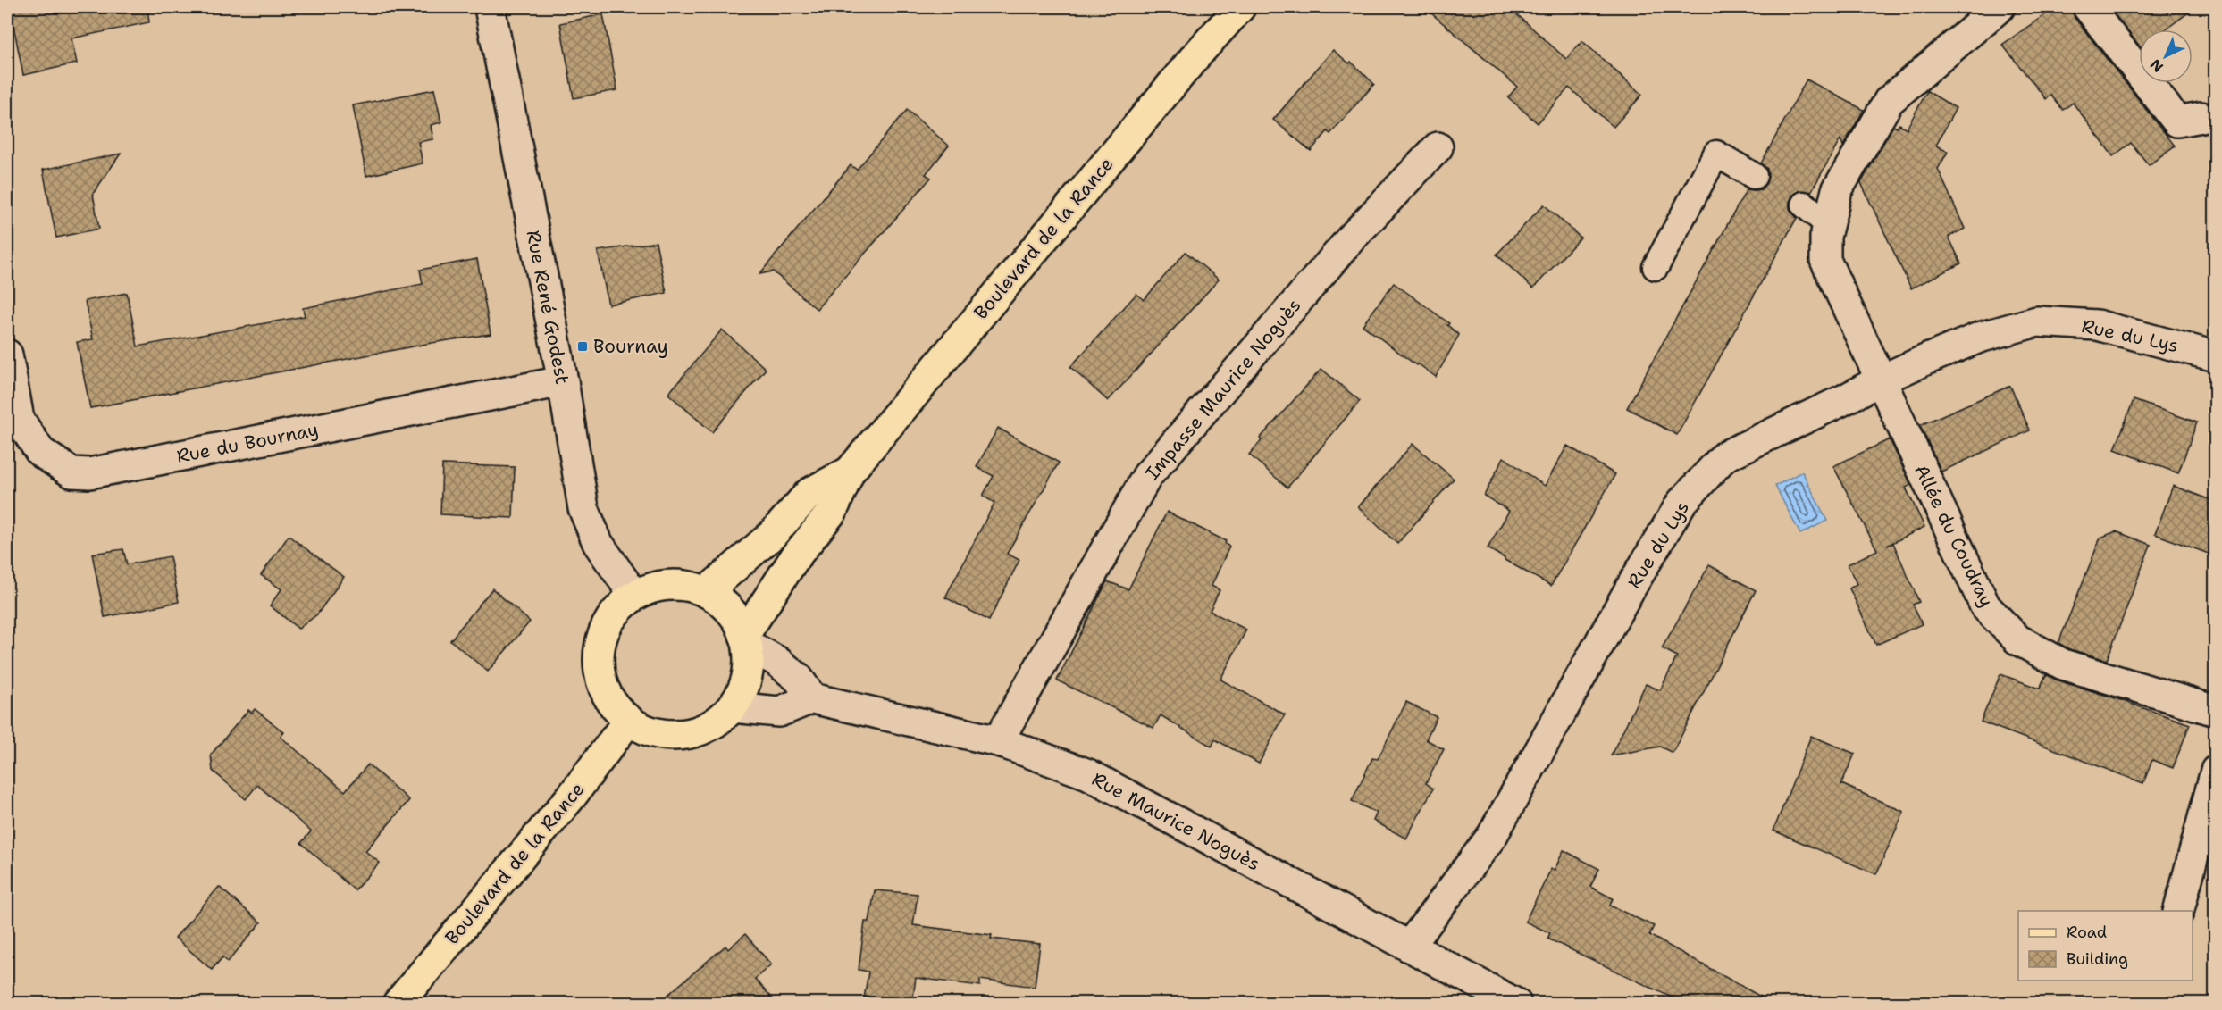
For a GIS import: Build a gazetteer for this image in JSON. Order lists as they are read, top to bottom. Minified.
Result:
{"streets":{"main road":["Boulevard de la Rance"],"street":["Rue René Godest","Rue du Lys","Impasse Maurice Noguès","Rue du Bournay","Allée du Coudray","Rue Maurice Noguès"]},"crossings":[["Boulevard de la Rance","Rue René Godest"],["Rue René Godest","Rue du Bournay"],["Rue du Lys","Allée du Coudray"],["Rue du Lys","Rue Maurice Noguès"],["Impasse Maurice Noguès","Rue Maurice Noguès"]],"places":{"transit":["Bournay"]},"legend":["Road","Building"],"north":"bottom left"}
